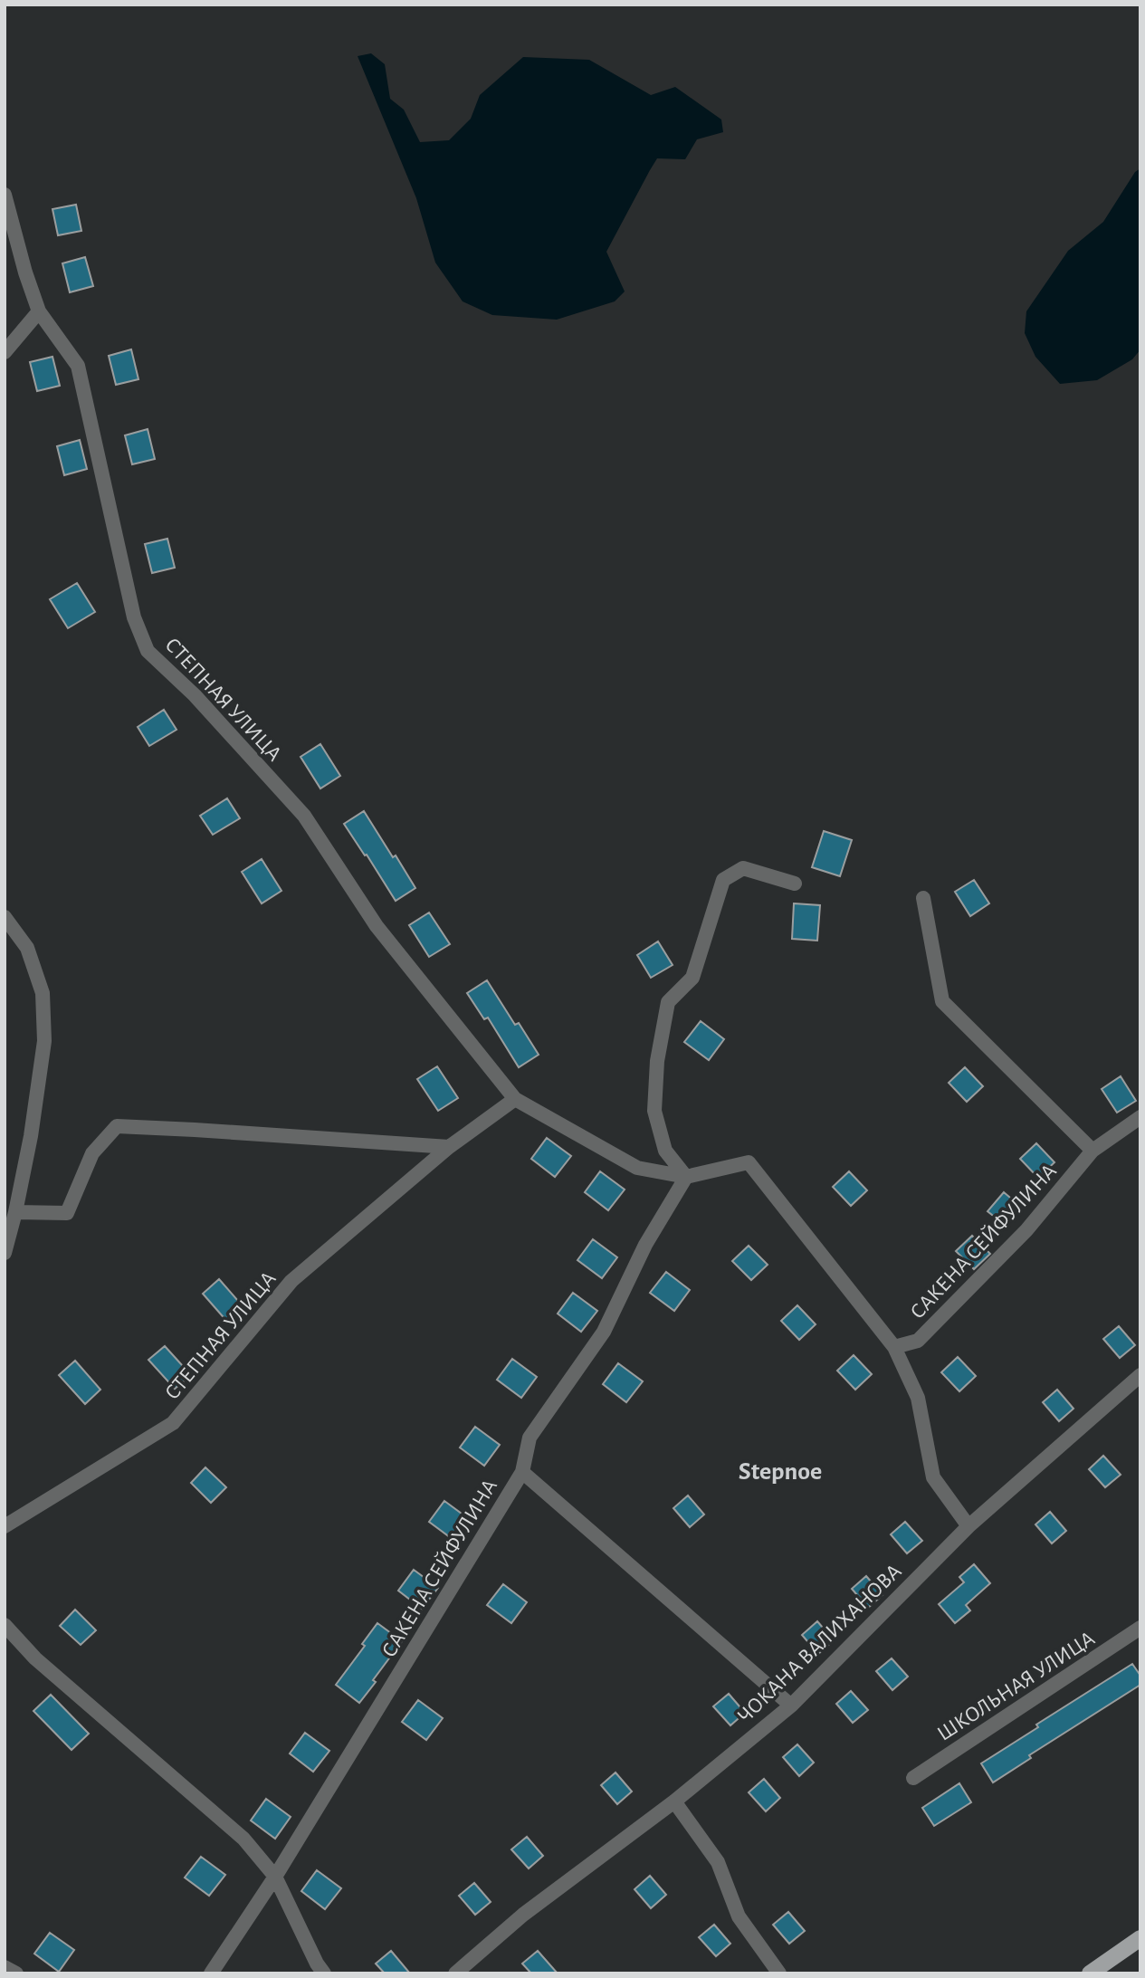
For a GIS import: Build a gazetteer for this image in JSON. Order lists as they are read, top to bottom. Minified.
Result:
{"streets":{"street":["СТЕПНАЯ УЛИЦА","САКЕНА СЕЙФУЛИНА","ЧОКАНА ВАЛИХАНОВА","ШКОЛЬНАЯ УЛИЦА"]},"crossings":[["СТЕПНАЯ УЛИЦА","САКЕНА СЕЙФУЛИНА"],["САКЕНА СЕЙФУЛИНА","ЧОКАНА ВАЛИХАНОВА"]],"districts":["Stepnoe"]}
